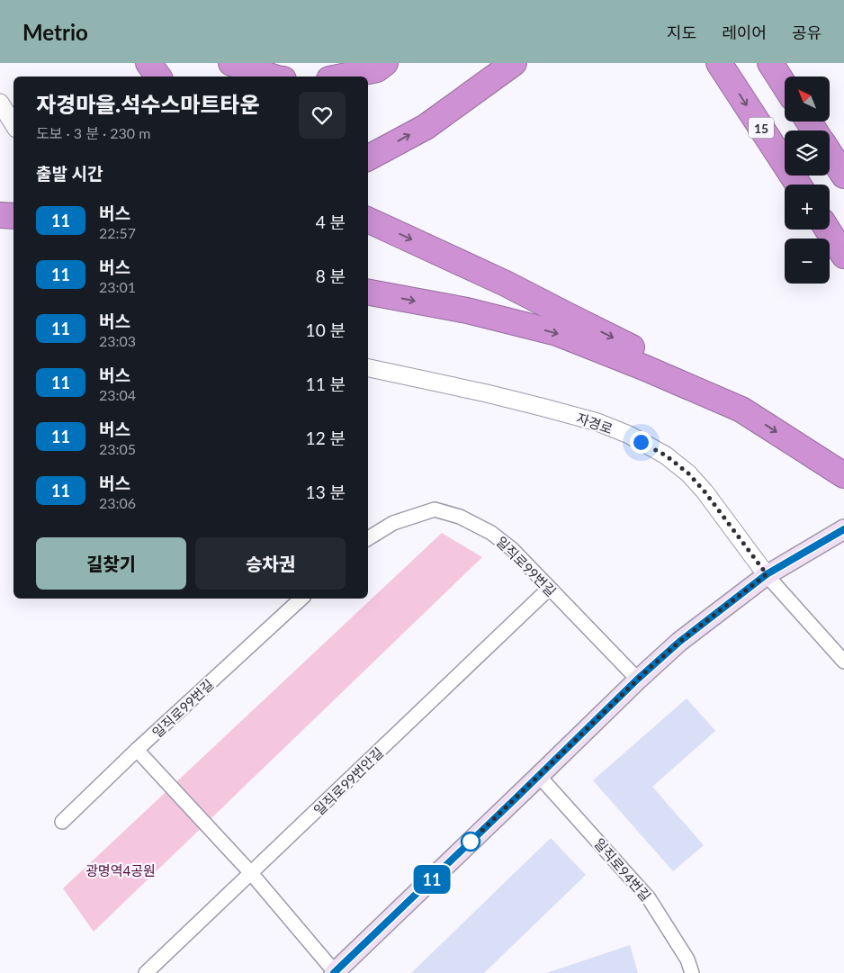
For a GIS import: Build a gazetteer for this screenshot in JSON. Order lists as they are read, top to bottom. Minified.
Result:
{"streets":{"highway":["15"],"street":["자경로","일직로99번길","일직로99번안길","일직로94번길"]},"crossings":[["일직로99번길","일직로99번안길"]],"parks":["광명역4공원"],"lines":["bus line 11"],"north":"top left","page":{"header":"Metrio","nav":["지도","레이어","공유"],"on_map":"11","map_buttons":["+","−"],"heading":[["자경마을.석수스마트타운","도보 · 3 분 · 230 m"],"출발 시간"],"list":[{"mark":"11","name":"버스","note":"22:57","value":"4 분"},{"mark":"11","name":"버스","note":"23:01","value":"8 분"},{"mark":"11","name":"버스","note":"23:03","value":"10 분"},{"mark":"11","name":"버스","note":"23:04","value":"11 분"},{"mark":"11","name":"버스","note":"23:05","value":"12 분"},{"mark":"11","name":"버스","note":"23:06","value":"13 분"}],"buttons":["길찾기","승차권"]}}
